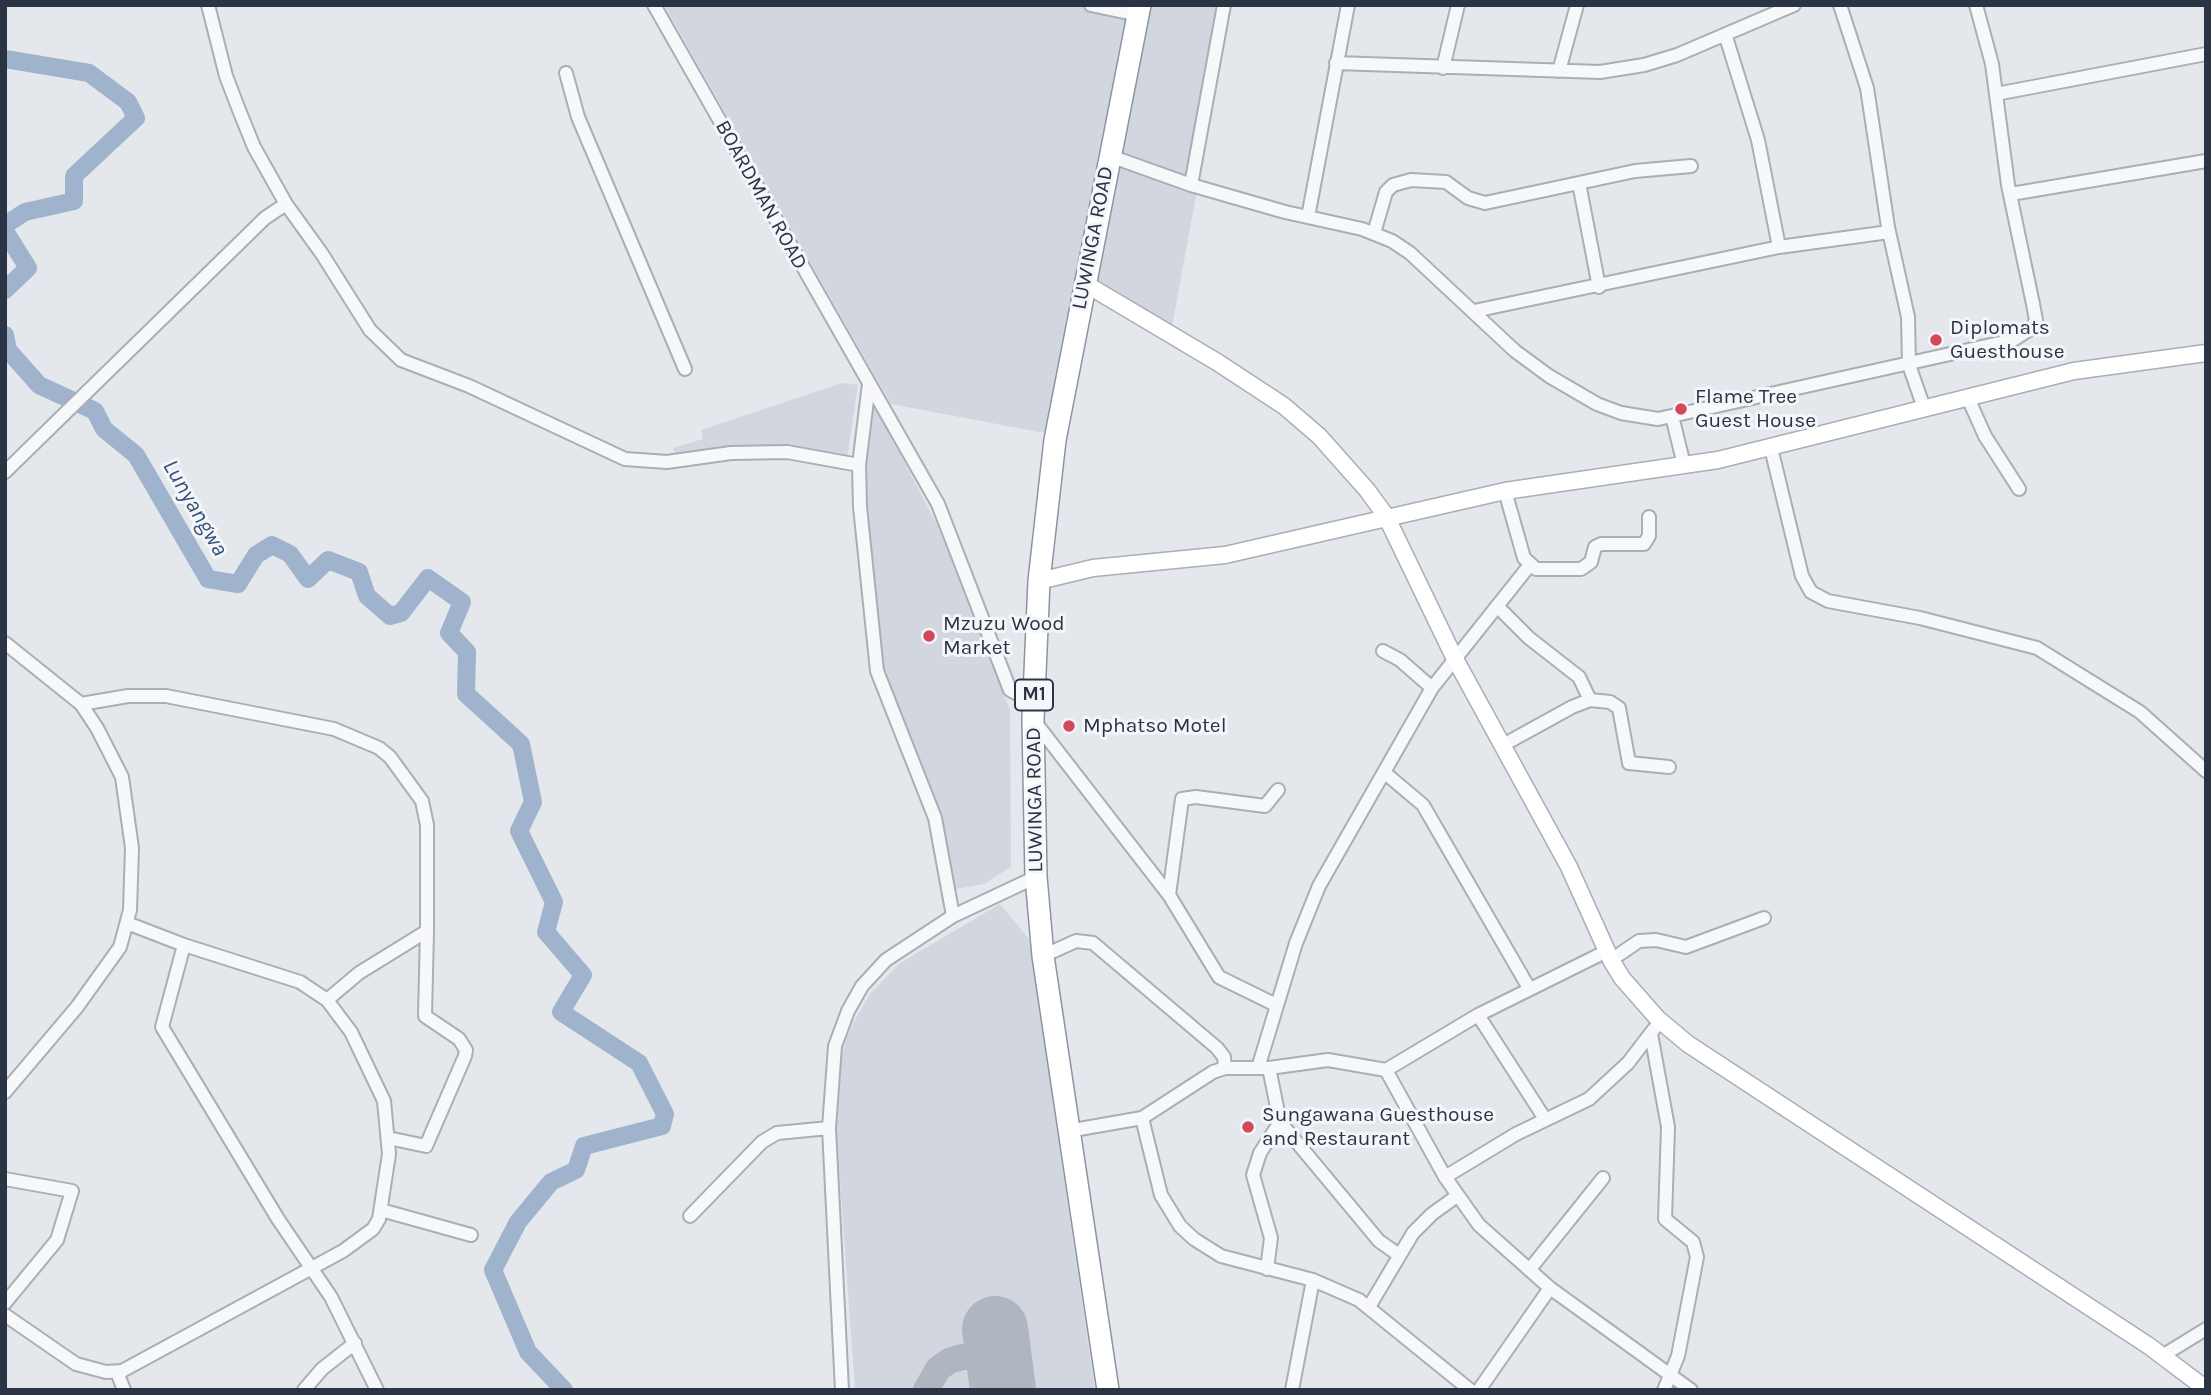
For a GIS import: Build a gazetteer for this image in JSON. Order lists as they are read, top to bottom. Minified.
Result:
{"streets":{"highway":["LUWINGA ROAD","M1"],"street":["BOARDMAN ROAD"]},"crossings":[["BOARDMAN ROAD","M1"],["LUWINGA ROAD","M1"]],"water":["Lunyangwa"],"places":["Diplomats Guesthouse","Flame Tree Guest House","Mzuzu Wood Market","Mphatso Motel","Sungawana Guesthouse and Restaurant"]}
